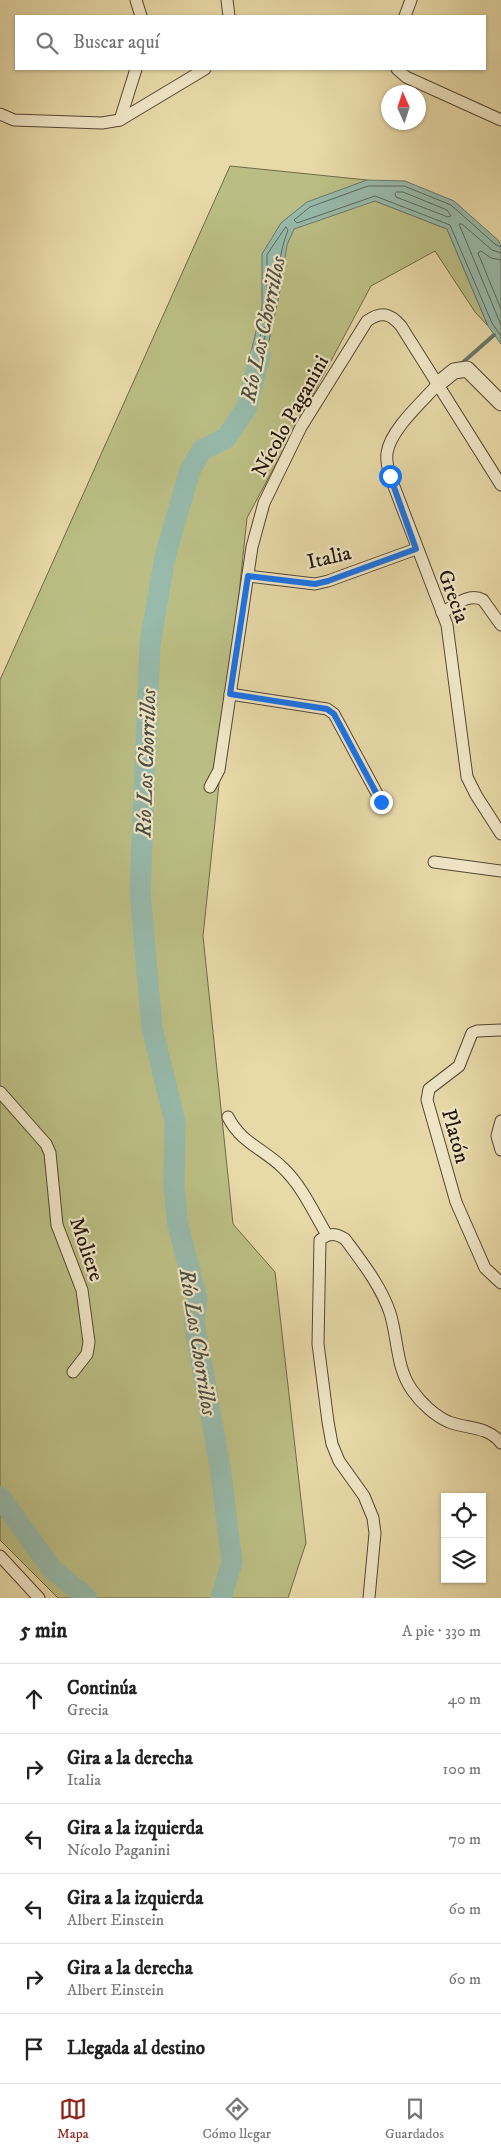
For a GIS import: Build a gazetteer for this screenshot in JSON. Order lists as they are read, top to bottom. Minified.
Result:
{"streets":{"street":["Nícolo Paganini","Italia","Grecia","Platón","Moliere"]},"crossings":[["Nícolo Paganini","Italia"],["Nícolo Paganini","Grecia"],["Italia","Grecia"]],"water":["Río Los Chorrillos"],"north":"top","page":{"search":"Buscar aquí","heading":["5 min","A pie · 330 m"],"list":[["Continúa","Grecia","40 m"],["Gira a la derecha","Italia","100 m"],["Gira a la izquierda","Nícolo Paganini","70 m"],["Gira a la izquierda","Albert Einstein","60 m"],["Gira a la derecha","Albert Einstein","60 m"],"Llegada al destino"],"nav":["Mapa","Cómo llegar","Guardados"]}}
